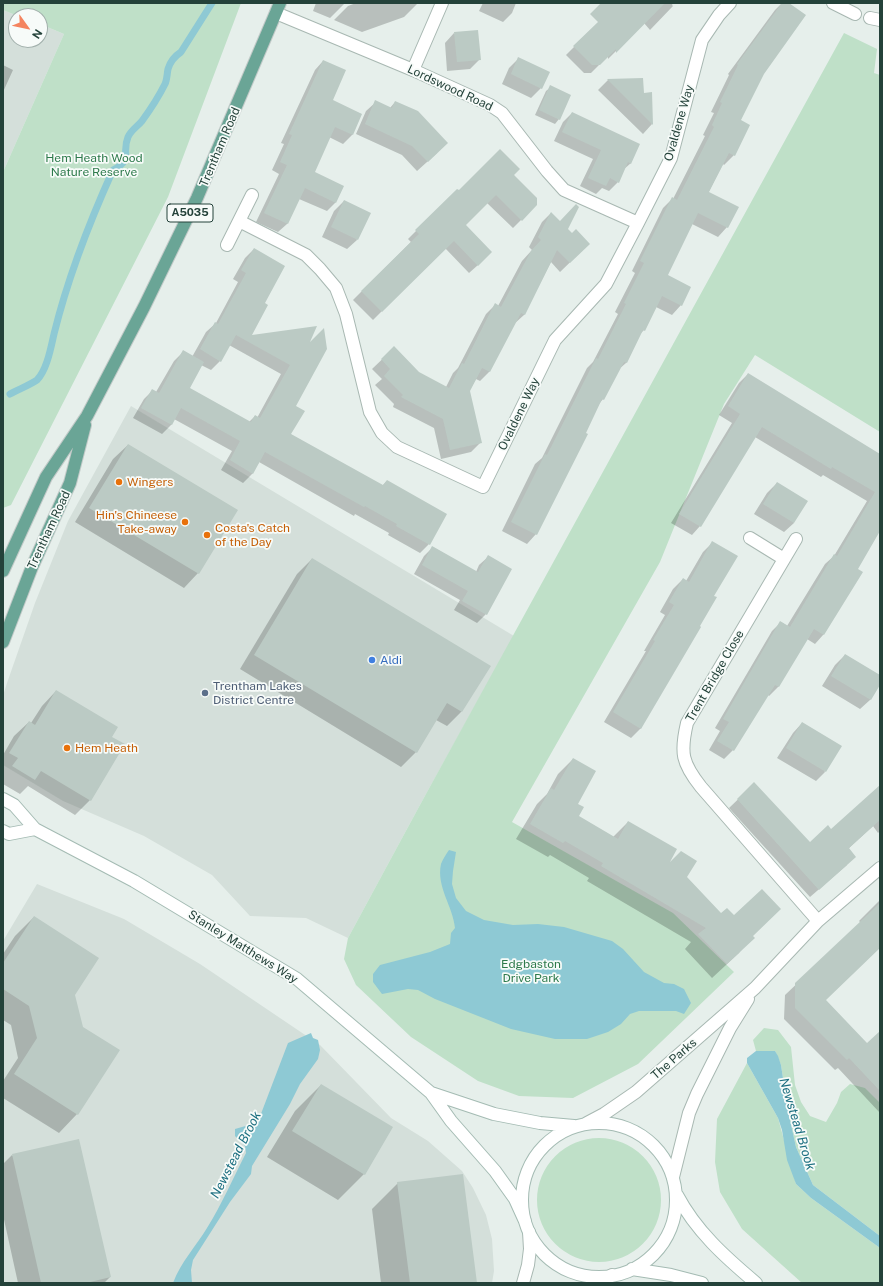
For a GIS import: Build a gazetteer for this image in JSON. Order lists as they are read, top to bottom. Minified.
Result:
{"streets":{"main road":["Trentham Road","A5035"],"street":["Lordswood Road","Ovaldene Way","Trent Bridge Close","Stanley Matthews Way","The Parks"]},"crossings":[["Lordswood Road","Ovaldene Way"],["Lordswood Road","Trentham Road"],["Trent Bridge Close","The Parks"],["Stanley Matthews Way","The Parks"]],"water":["Newstead Brook"],"parks":["Hem Heath Wood Nature Reserve","Edgbaston Drive Park"],"places":["Wingers","Hin's Chineese Take-away","Costa's Catch of the Day","Aldi","Trentham Lakes District Centre","Hem Heath"],"north":"bottom right"}
